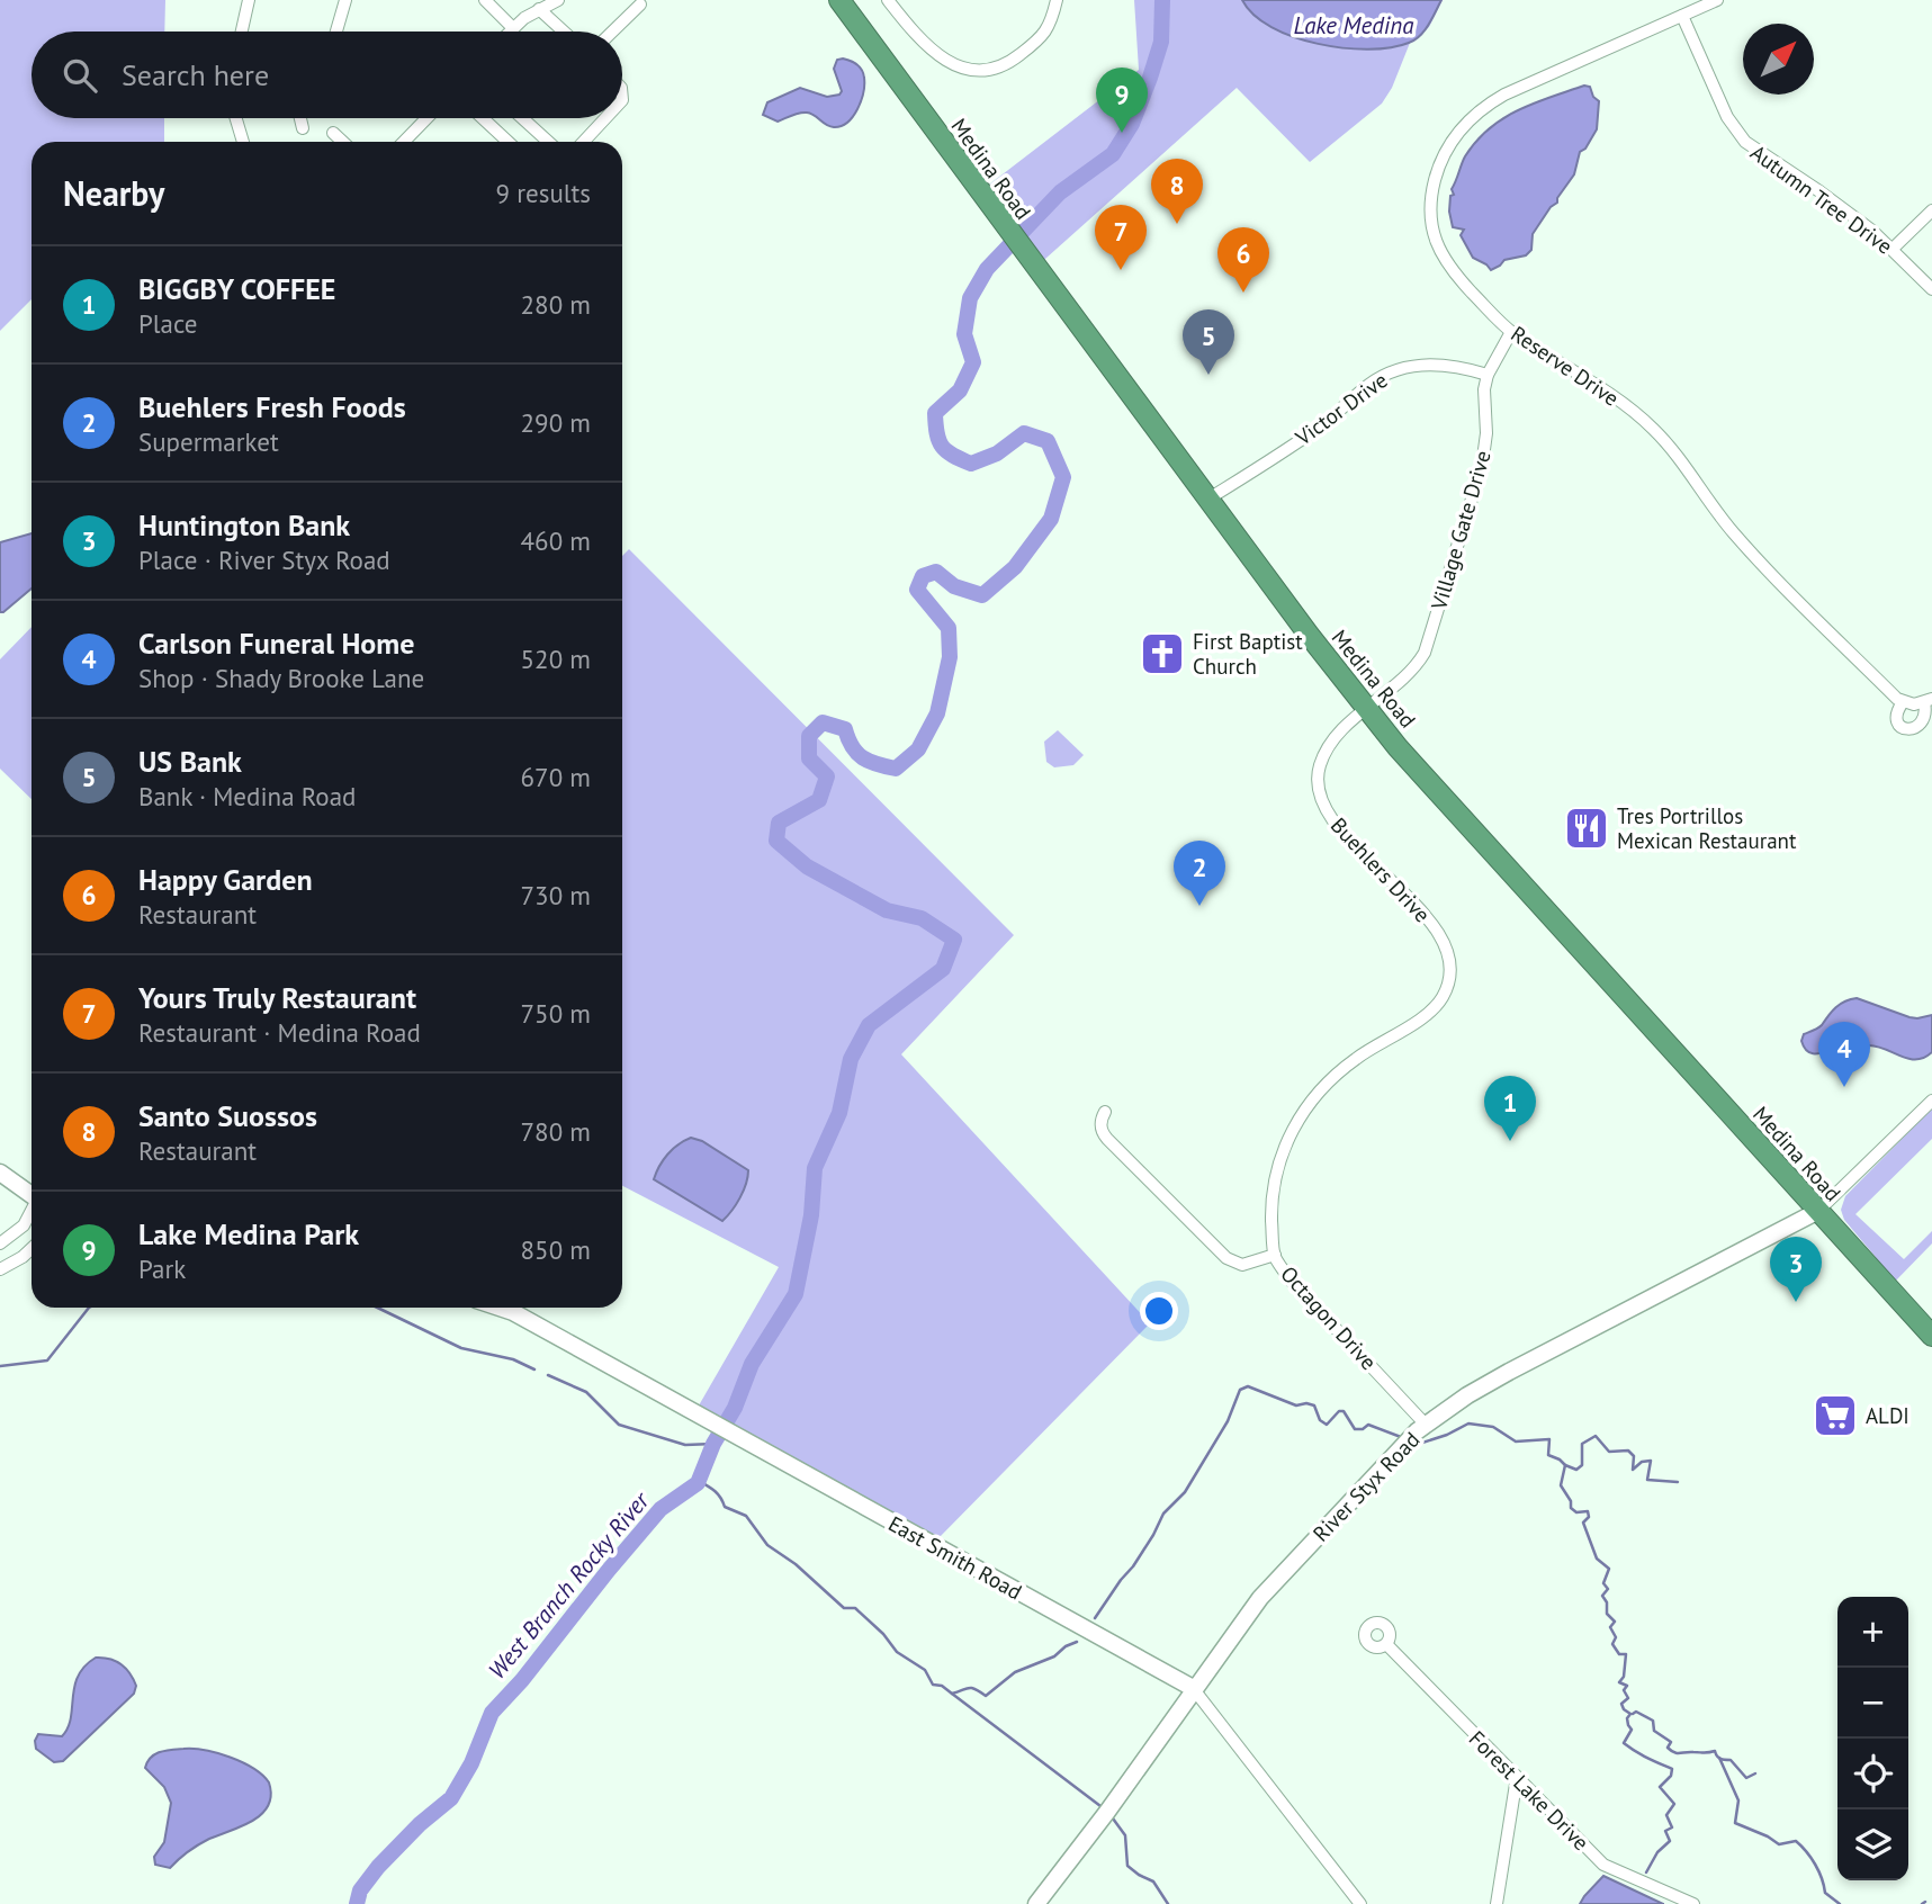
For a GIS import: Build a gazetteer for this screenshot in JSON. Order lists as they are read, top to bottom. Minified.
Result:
{"streets":{"highway":["Medina Road"],"street":["Autumn Tree Drive","Reserve Drive","Victor Drive","Village Gate Drive","Buehlers Drive","Octagon Drive","River Styx Road","East Smith Road","Forest Lake Drive"]},"crossings":[["Medina Road","Victor Drive"],["Medina Road","Village Gate Drive"],["Medina Road","Buehlers Drive"],["Medina Road","River Styx Road"],["Autumn Tree Drive","Reserve Drive"],["Reserve Drive","Village Gate Drive"],["Victor Drive","Village Gate Drive"],["Village Gate Drive","Buehlers Drive"],["Buehlers Drive","Octagon Drive"],["Octagon Drive","River Styx Road"],["River Styx Road","East Smith Road"]],"water":["Lake Medina","West Branch Rocky River"],"places":{"church":["First Baptist Church"],"restaurant":["Tres Portrillos Mexican Restaurant"],"supermarket":["ALDI"]},"north":"top right","page":{"search":"Search here","pins":["9","8","7","6","5","2","4","1","3"],"heading":["Nearby","9 results"],"list":[{"mark":"1","name":"BIGGBY COFFEE","note":"Place","value":"280 m"},{"mark":"2","name":"Buehlers Fresh Foods","note":"Supermarket","value":"290 m"},{"mark":"3","name":"Huntington Bank","note":"Place · River Styx Road","value":"460 m"},{"mark":"4","name":"Carlson Funeral Home","note":"Shop · Shady Brooke Lane","value":"520 m"},{"mark":"5","name":"US Bank","note":"Bank · Medina Road","value":"670 m"},{"mark":"6","name":"Happy Garden","note":"Restaurant","value":"730 m"},{"mark":"7","name":"Yours Truly Restaurant","note":"Restaurant · Medina Road","value":"750 m"},{"mark":"8","name":"Santo Suossos","note":"Restaurant","value":"780 m"},{"mark":"9","name":"Lake Medina Park","note":"Park","value":"850 m"}],"map_buttons":["+","−"]}}
